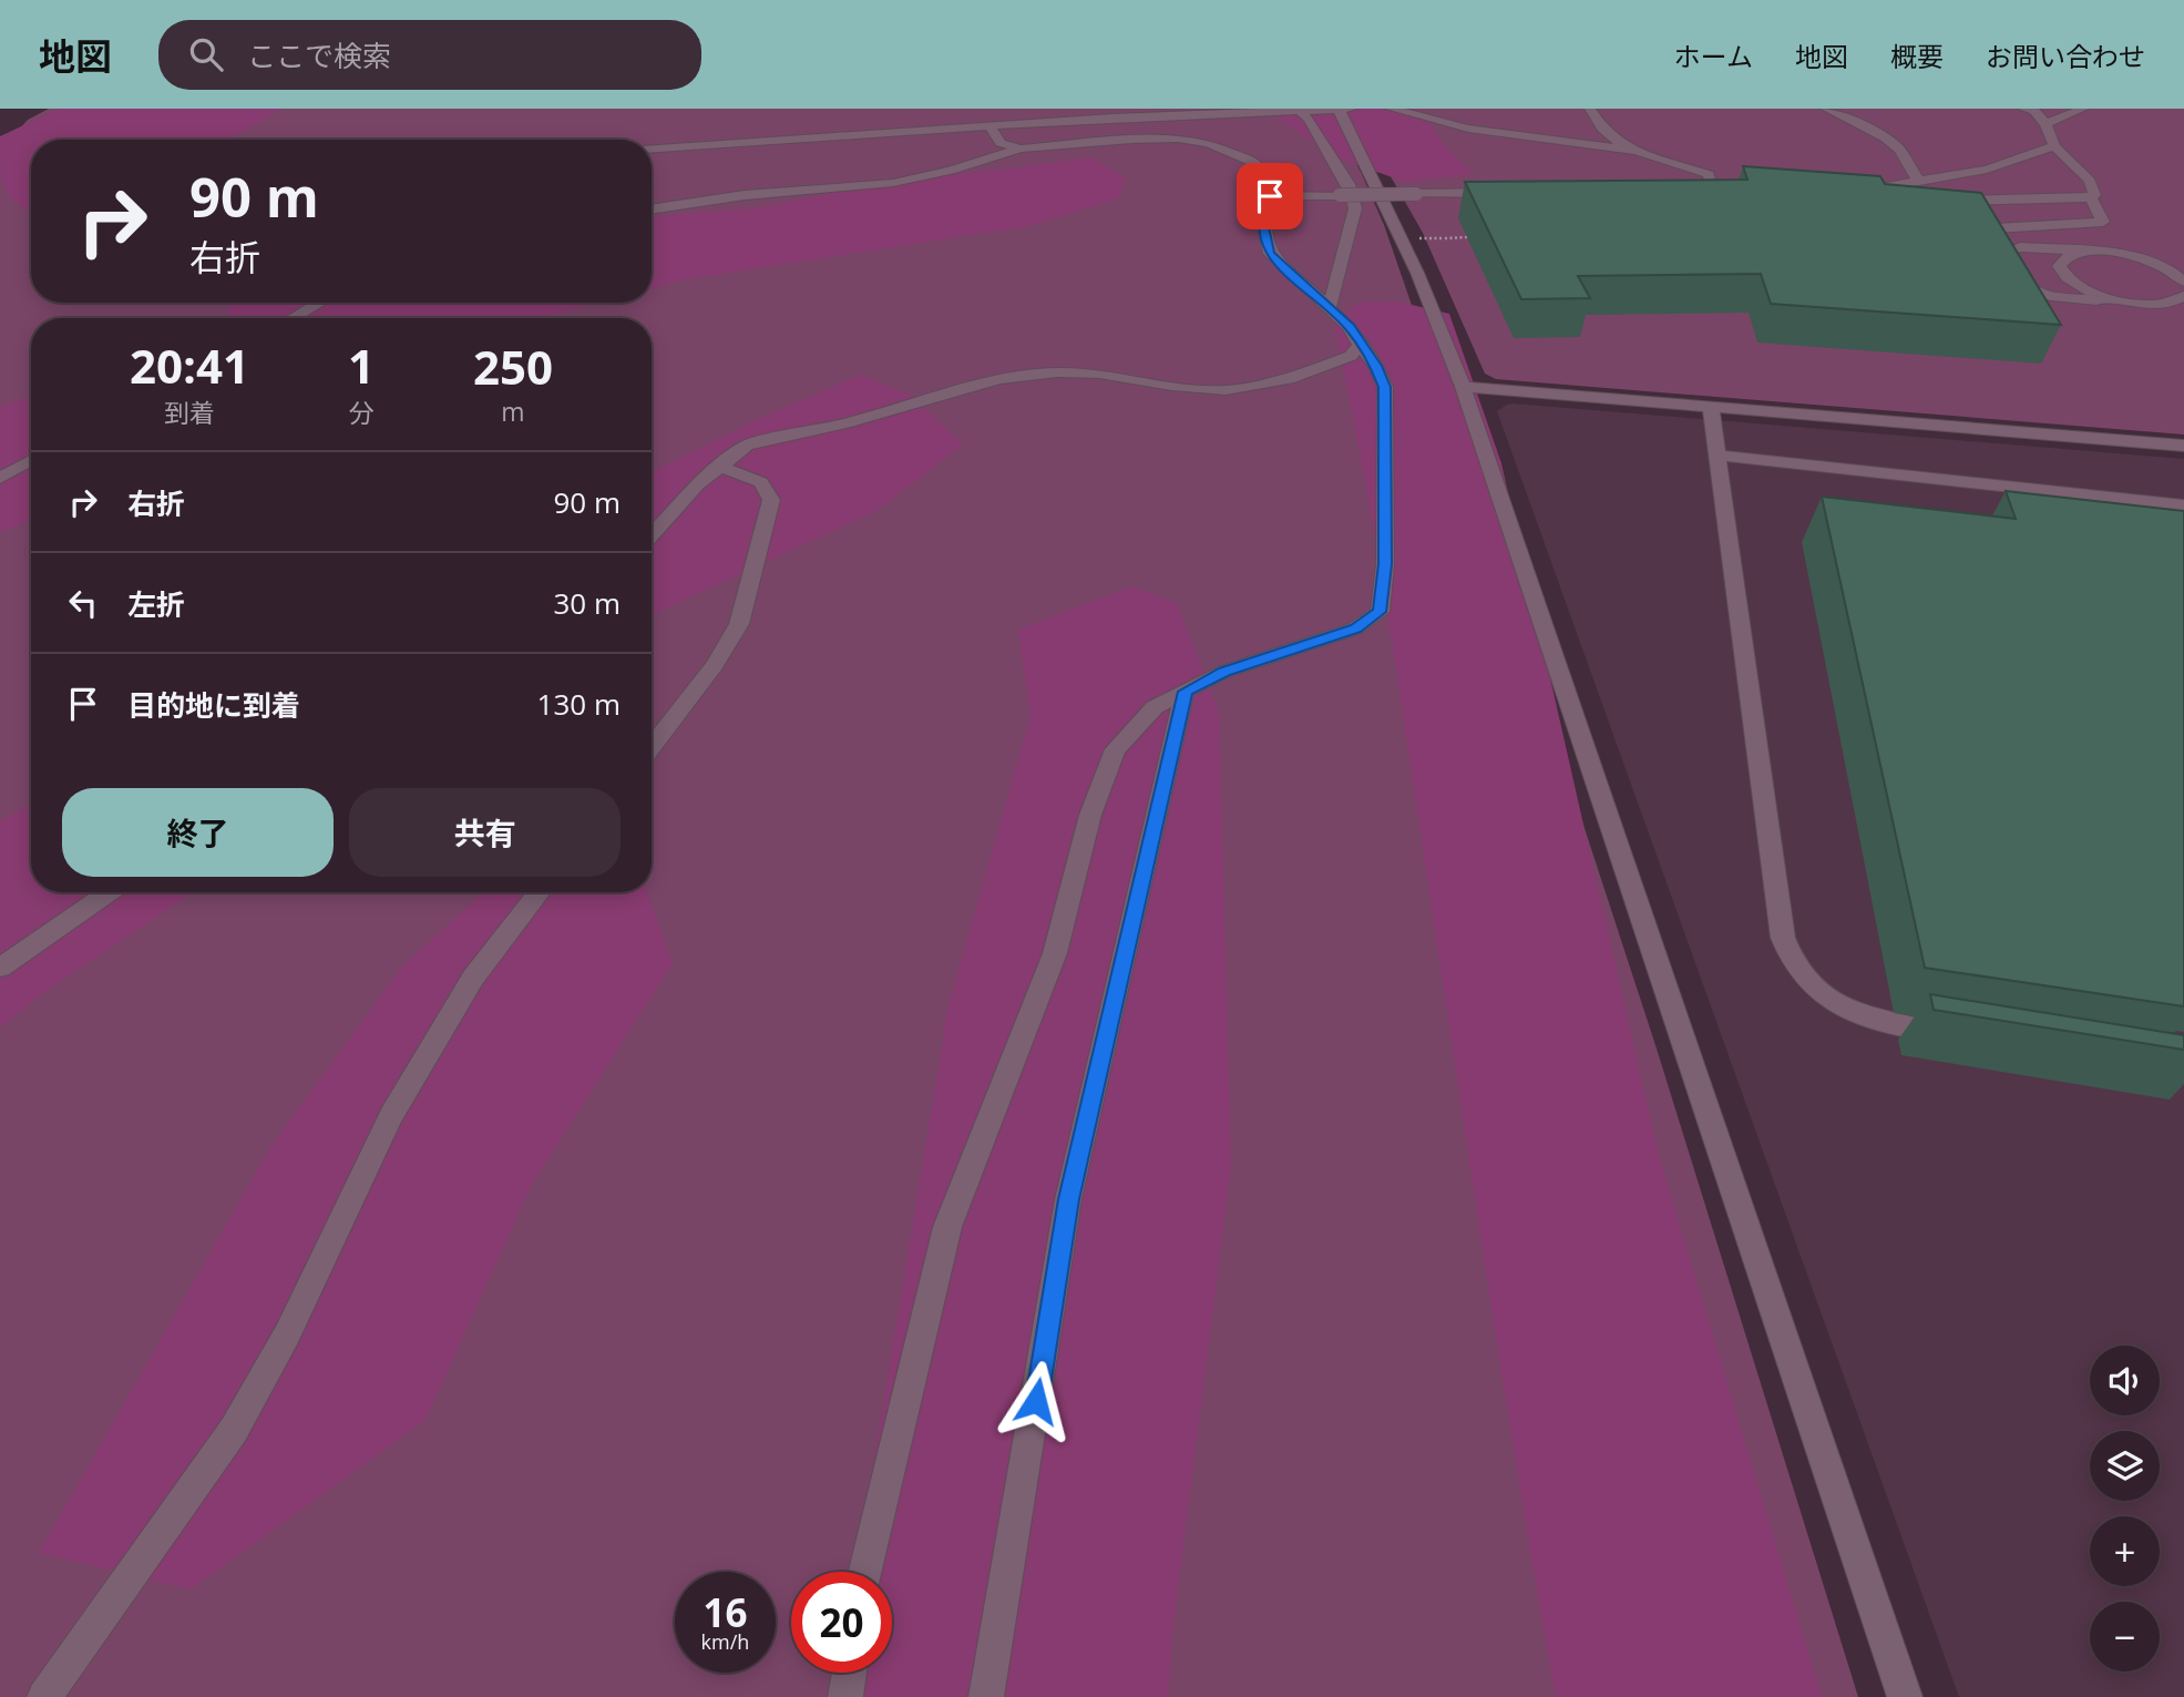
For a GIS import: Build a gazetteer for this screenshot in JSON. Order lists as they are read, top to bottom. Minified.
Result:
{"page":{"header":"地図","search":"ここで検索","nav":["ホーム","地図","概要","お問い合わせ"],"turn":["90 m","右折"],"eta":["20:41","到着","1","分","250","m"],"list":[{"name":"右折","value":"90 m"},{"name":"左折","value":"30 m"},{"name":"目的地に到着","value":"130 m"}],"buttons":["終了","共有"],"map_buttons":["+","−"],"speed":"16 km/h","limit":"20"}}
